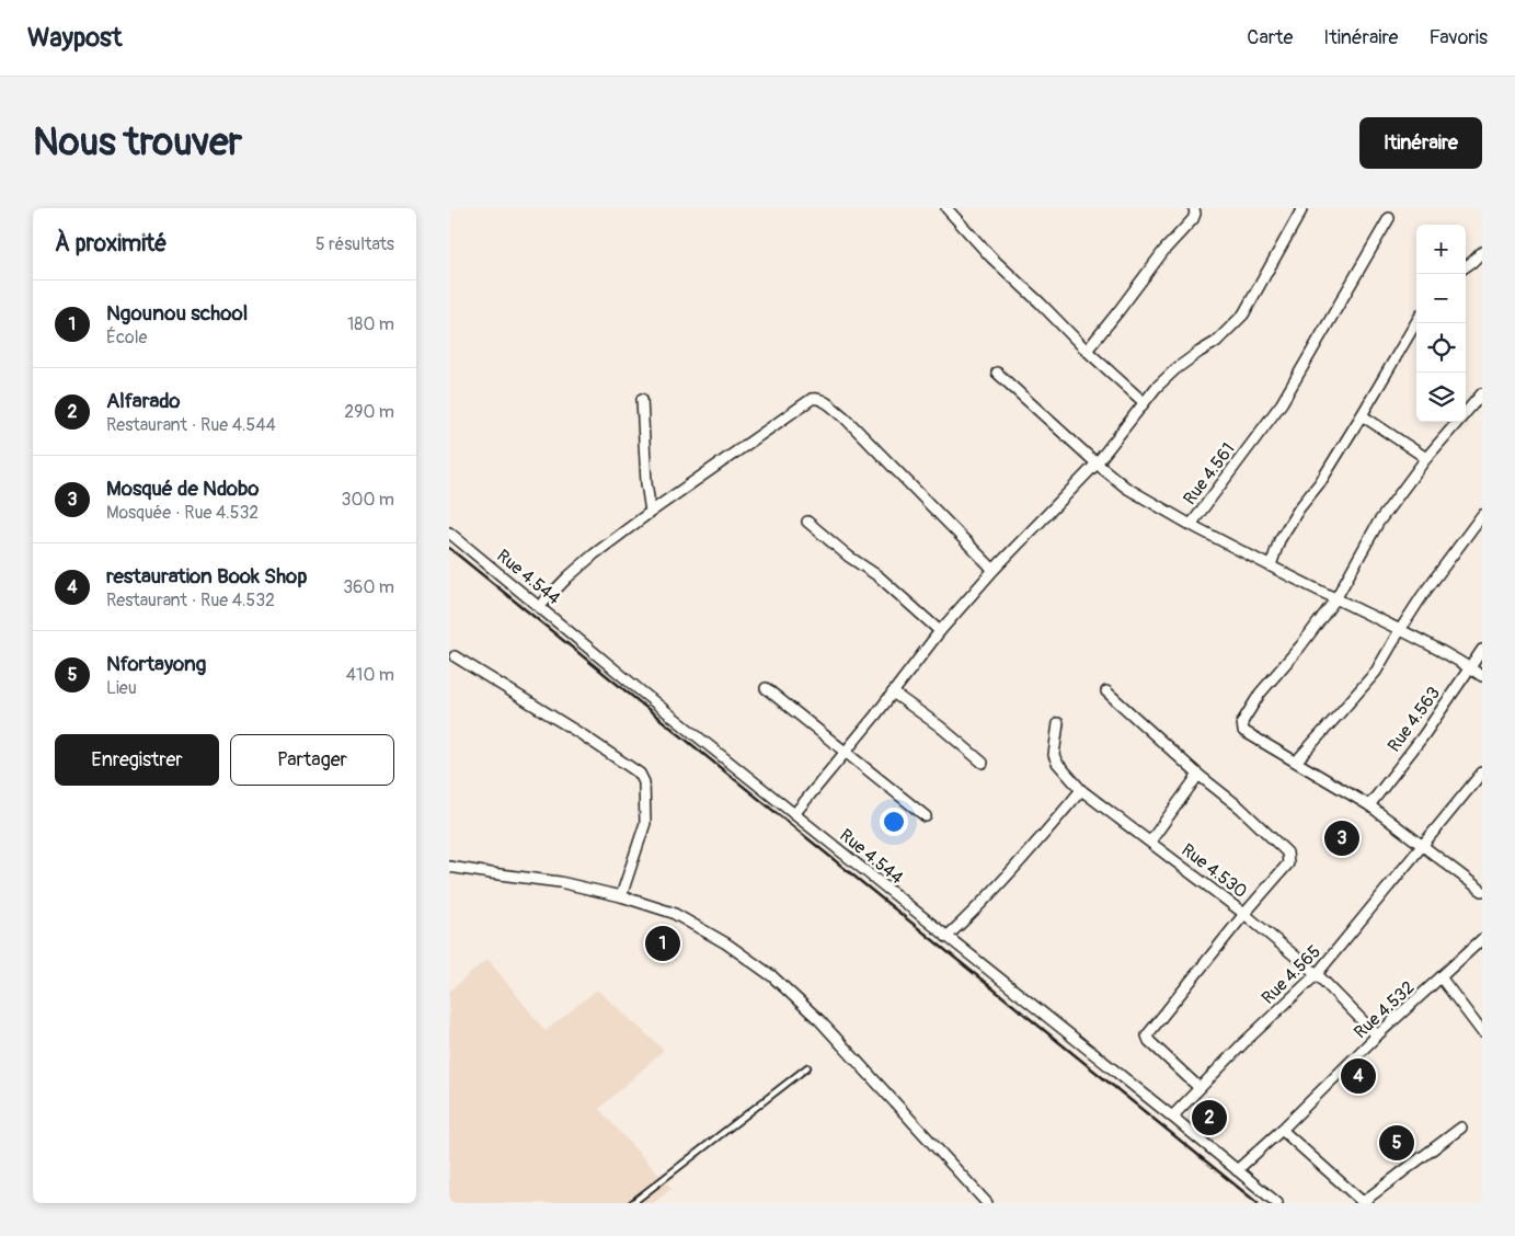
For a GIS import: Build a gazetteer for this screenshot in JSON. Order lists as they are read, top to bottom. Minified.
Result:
{"streets":{"street":["Rue 4.561","Rue 4.544","Rue 4.563","Rue 4.530","Rue 4.565","Rue 4.532"]},"crossings":[["Rue 4.561","Rue 4.563"],["Rue 4.544","Rue 4.565"],["Rue 4.544","Rue 4.532"],["Rue 4.530","Rue 4.565"],["Rue 4.530","Rue 4.532"]],"page":{"header":"Waypost","nav":["Carte","Itinéraire","Favoris"],"buttons":["Itinéraire",["Enregistrer","Partager"]],"title":"Nous trouver","heading":["À proximité","5 résultats"],"map_buttons":["+","−"],"list":[{"mark":"1","name":"Ngounou school","note":"École","value":"180 m"},{"mark":"2","name":"Alfarado","note":"Restaurant · Rue 4.544","value":"290 m"},{"mark":"3","name":"Mosqué de Ndobo","note":"Mosquée · Rue 4.532","value":"300 m"},{"mark":"4","name":"restauration Book Shop","note":"Restaurant · Rue 4.532","value":"360 m"},{"mark":"5","name":"Nfortayong","note":"Lieu","value":"410 m"}],"pins":["3","1","4","2","5"]}}
